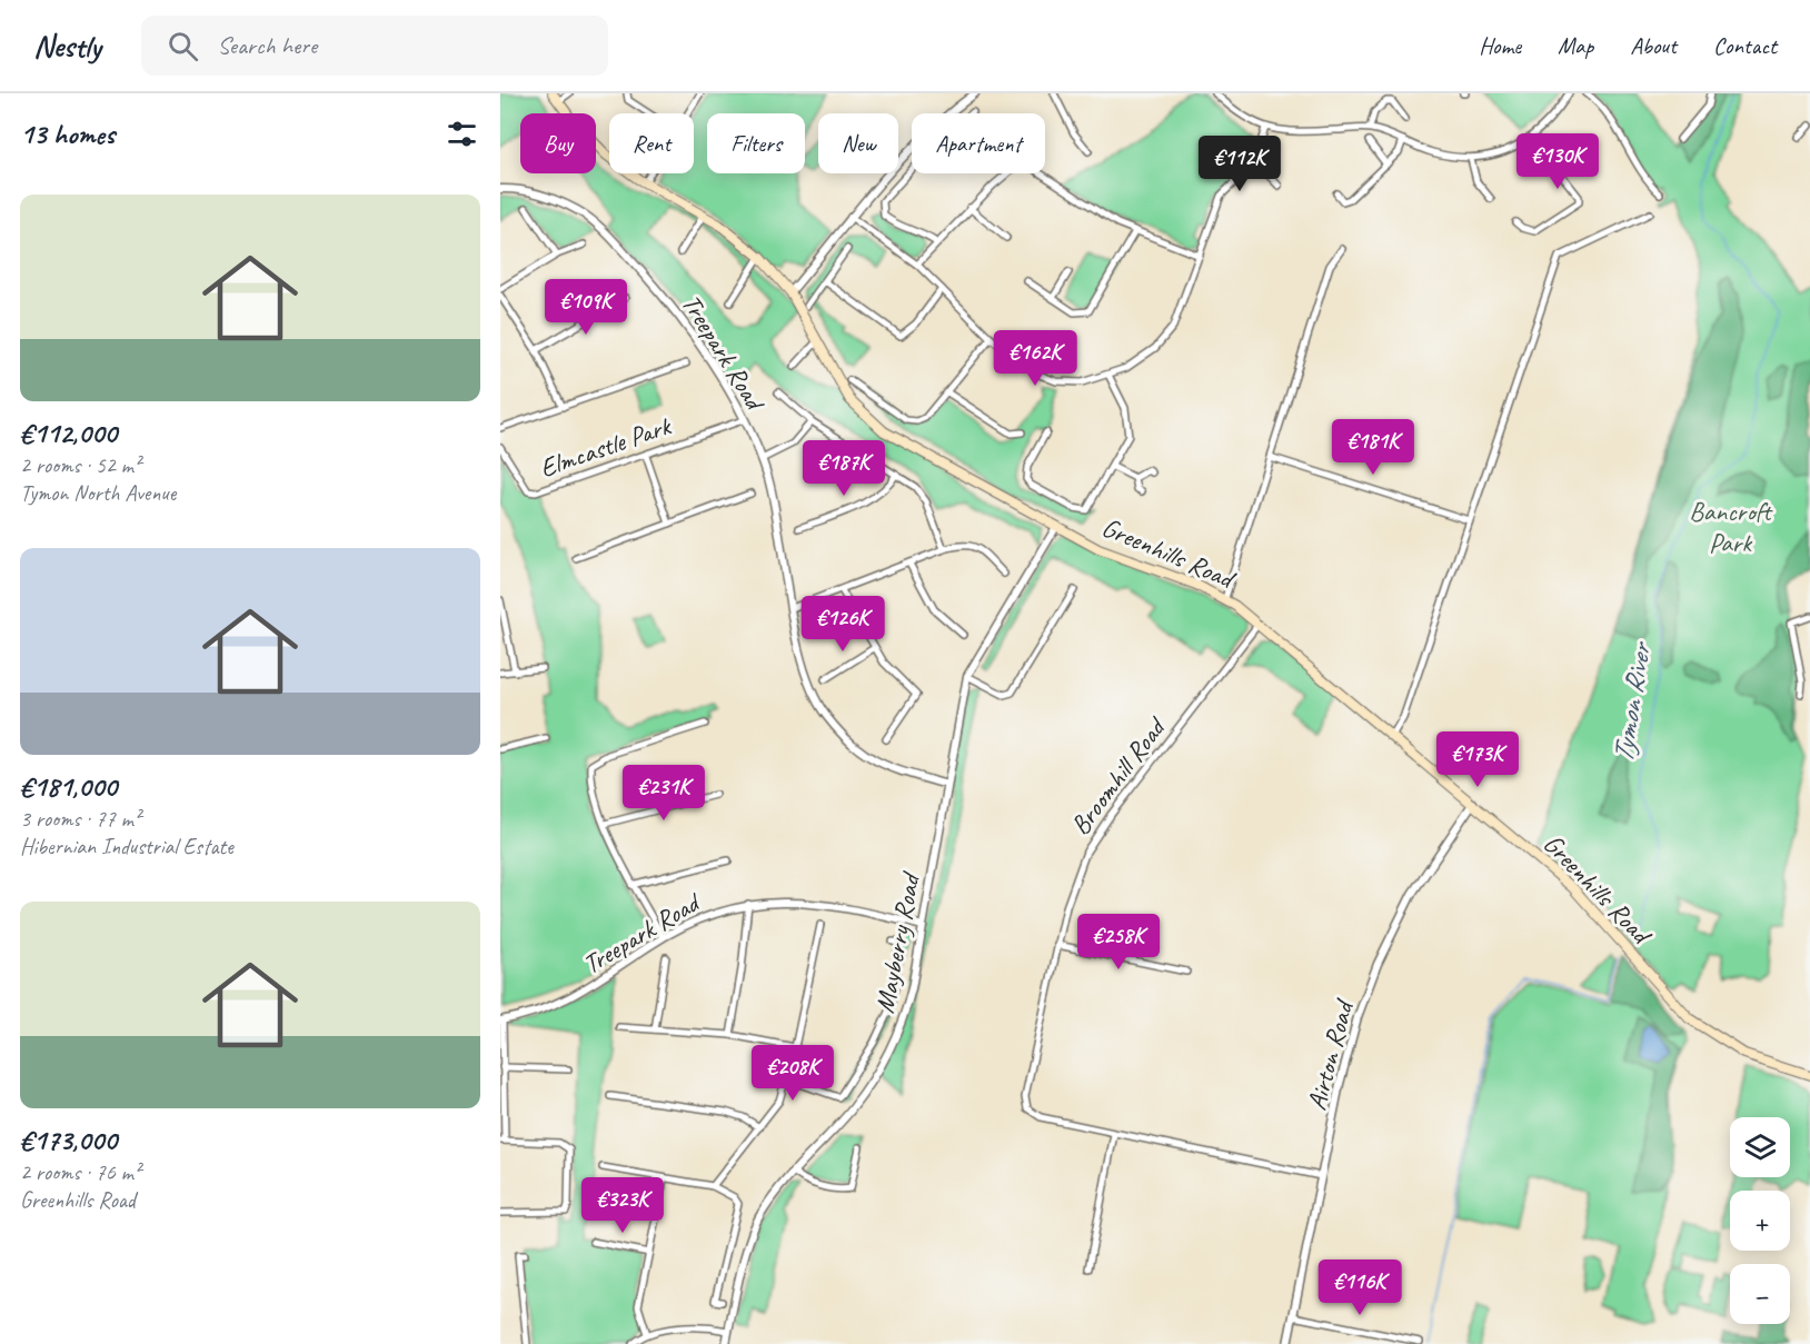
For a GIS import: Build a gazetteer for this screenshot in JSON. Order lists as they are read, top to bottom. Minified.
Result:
{"streets":{"main road":["Greenhills Road"],"street":["Treepark Road","Elmcastle Park","Broomhill Road","Mayberry Road","Airton Road"]},"crossings":[["Treepark Road","Elmcastle Park"],["Treepark Road","Mayberry Road"],["Greenhills Road","Broomhill Road"],["Greenhills Road","Mayberry Road"],["Greenhills Road","Airton Road"],["Broomhill Road","Airton Road"]],"water":["Tymon River"],"parks":["Bancroft Park"],"page":{"header":"Nestly","search":"Search here","nav":["Home","Map","About","Contact"],"heading":"13 homes","chip":["Buy","Rent","Filters","New","Apartment"],"price":["€130K","€112K","€109K","€162K","€181K","€187K","€126K","€173K","€231K","€258K","€208K","€323K","€116K"],"list":[{"name":"€112,000","note":"2 rooms · 52 m² · Tymon North Avenue"},{"name":"€181,000","note":"3 rooms · 77 m² · Hibernian Industrial Estate"},{"name":"€173,000","note":"2 rooms · 76 m² · Greenhills Road"}],"map_buttons":["+","−"]}}
